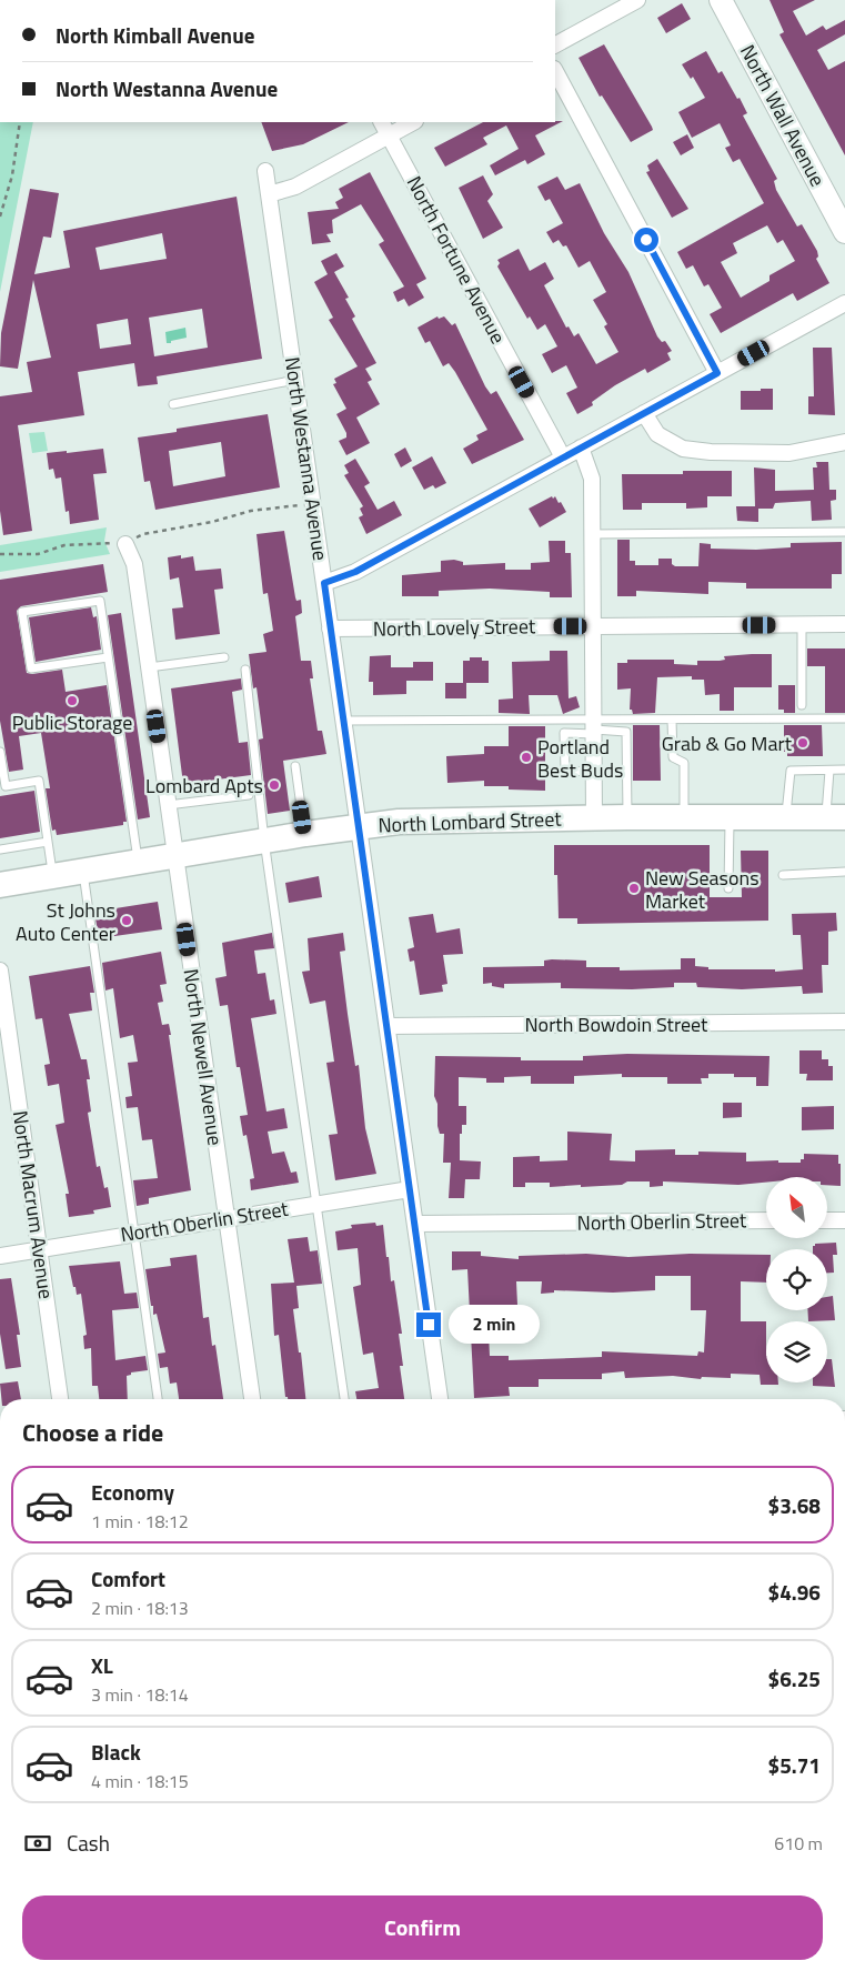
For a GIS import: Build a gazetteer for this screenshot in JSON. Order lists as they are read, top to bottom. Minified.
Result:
{"streets":{"main road":["North Lombard Street"],"street":["North Wall Avenue","North Fortune Avenue","North Westanna Avenue","North Lovely Street","North Bowdoin Street","North Newell Avenue","North Macrum Avenue","North Oberlin Street"]},"crossings":[["North Westanna Avenue","North Lovely Street"],["North Westanna Avenue","North Lombard Street"],["North Westanna Avenue","North Bowdoin Street"],["North Westanna Avenue","North Oberlin Street"],["North Lombard Street","North Newell Avenue"],["North Newell Avenue","North Oberlin Street"],["North Macrum Avenue","North Oberlin Street"]],"places":["Public Storage","Grab & Go Mart","Portland Best Buds","Lombard Apts","New Seasons Market","St Johns Auto Center"],"north":"top left","page":{"banner":["North Kimball Avenue","North Westanna Avenue"],"bubble":"2 min","heading":"Choose a ride","list":[{"name":"Economy","note":"1 min · 18:12","value":"$3.68"},{"name":"Comfort","note":"2 min · 18:13","value":"$4.96"},{"name":"XL","note":"3 min · 18:14","value":"$6.25"},{"name":"Black","note":"4 min · 18:15","value":"$5.71"}],"pay":["Cash","610 m"],"buttons":"Confirm"}}
